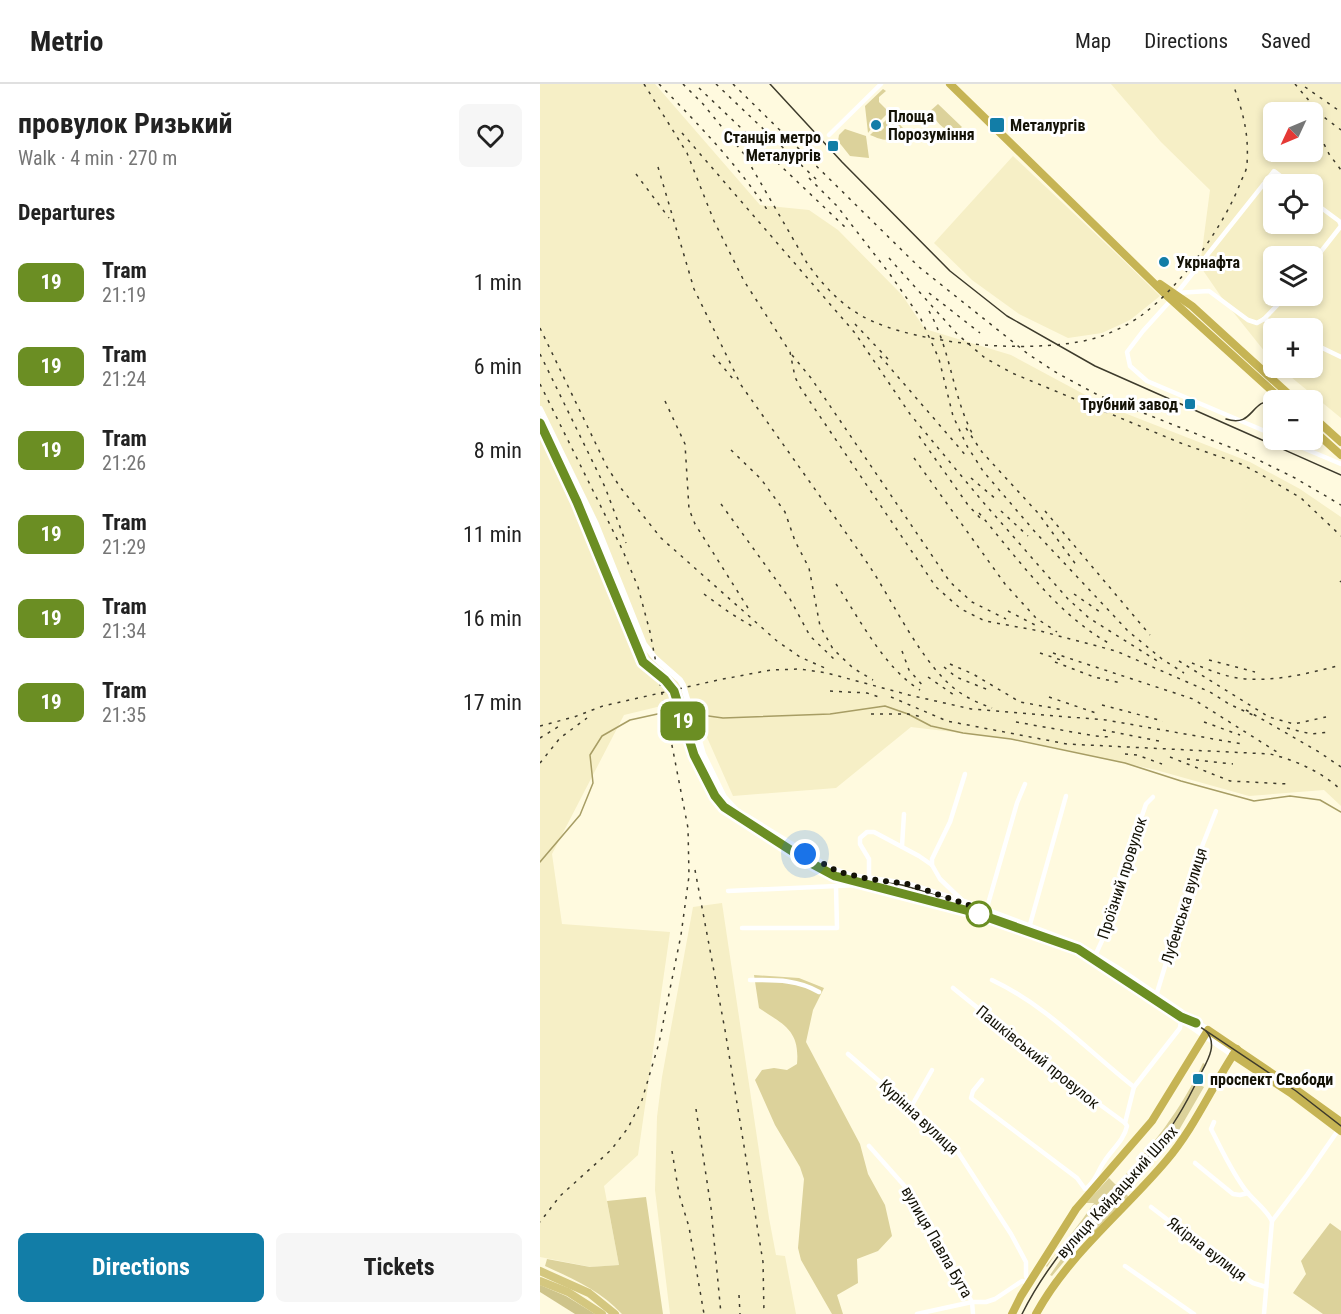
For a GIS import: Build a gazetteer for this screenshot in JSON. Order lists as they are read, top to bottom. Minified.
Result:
{"streets":{"highway":["вулиця Кайдацький Шлях"],"street":["Проїзний провулок","Лубенська вулиця","Пашківський провулок","Курінна вулиця","вулиця Павла Бута","Якірна вулиця"]},"crossings":[["Курінна вулиця","вулиця Кайдацький Шлях"]],"places":{"other":["Площа Порозуміння","Укрнафта"],"transit":["Металургів","Станція метро Металургів","Трубний завод","проспект Свободи"]},"lines":["tram line 19"],"north":"bottom left","page":{"header":"Metrio","nav":["Map","Directions","Saved"],"heading":[["провулок Ризький","Walk · 4 min · 270 m"],"Departures"],"on_map":"19","map_buttons":["+","−"],"list":[{"mark":"19","name":"Tram","note":"21:19","value":"1 min"},{"mark":"19","name":"Tram","note":"21:24","value":"6 min"},{"mark":"19","name":"Tram","note":"21:26","value":"8 min"},{"mark":"19","name":"Tram","note":"21:29","value":"11 min"},{"mark":"19","name":"Tram","note":"21:34","value":"16 min"},{"mark":"19","name":"Tram","note":"21:35","value":"17 min"}],"buttons":["Directions","Tickets"]}}
